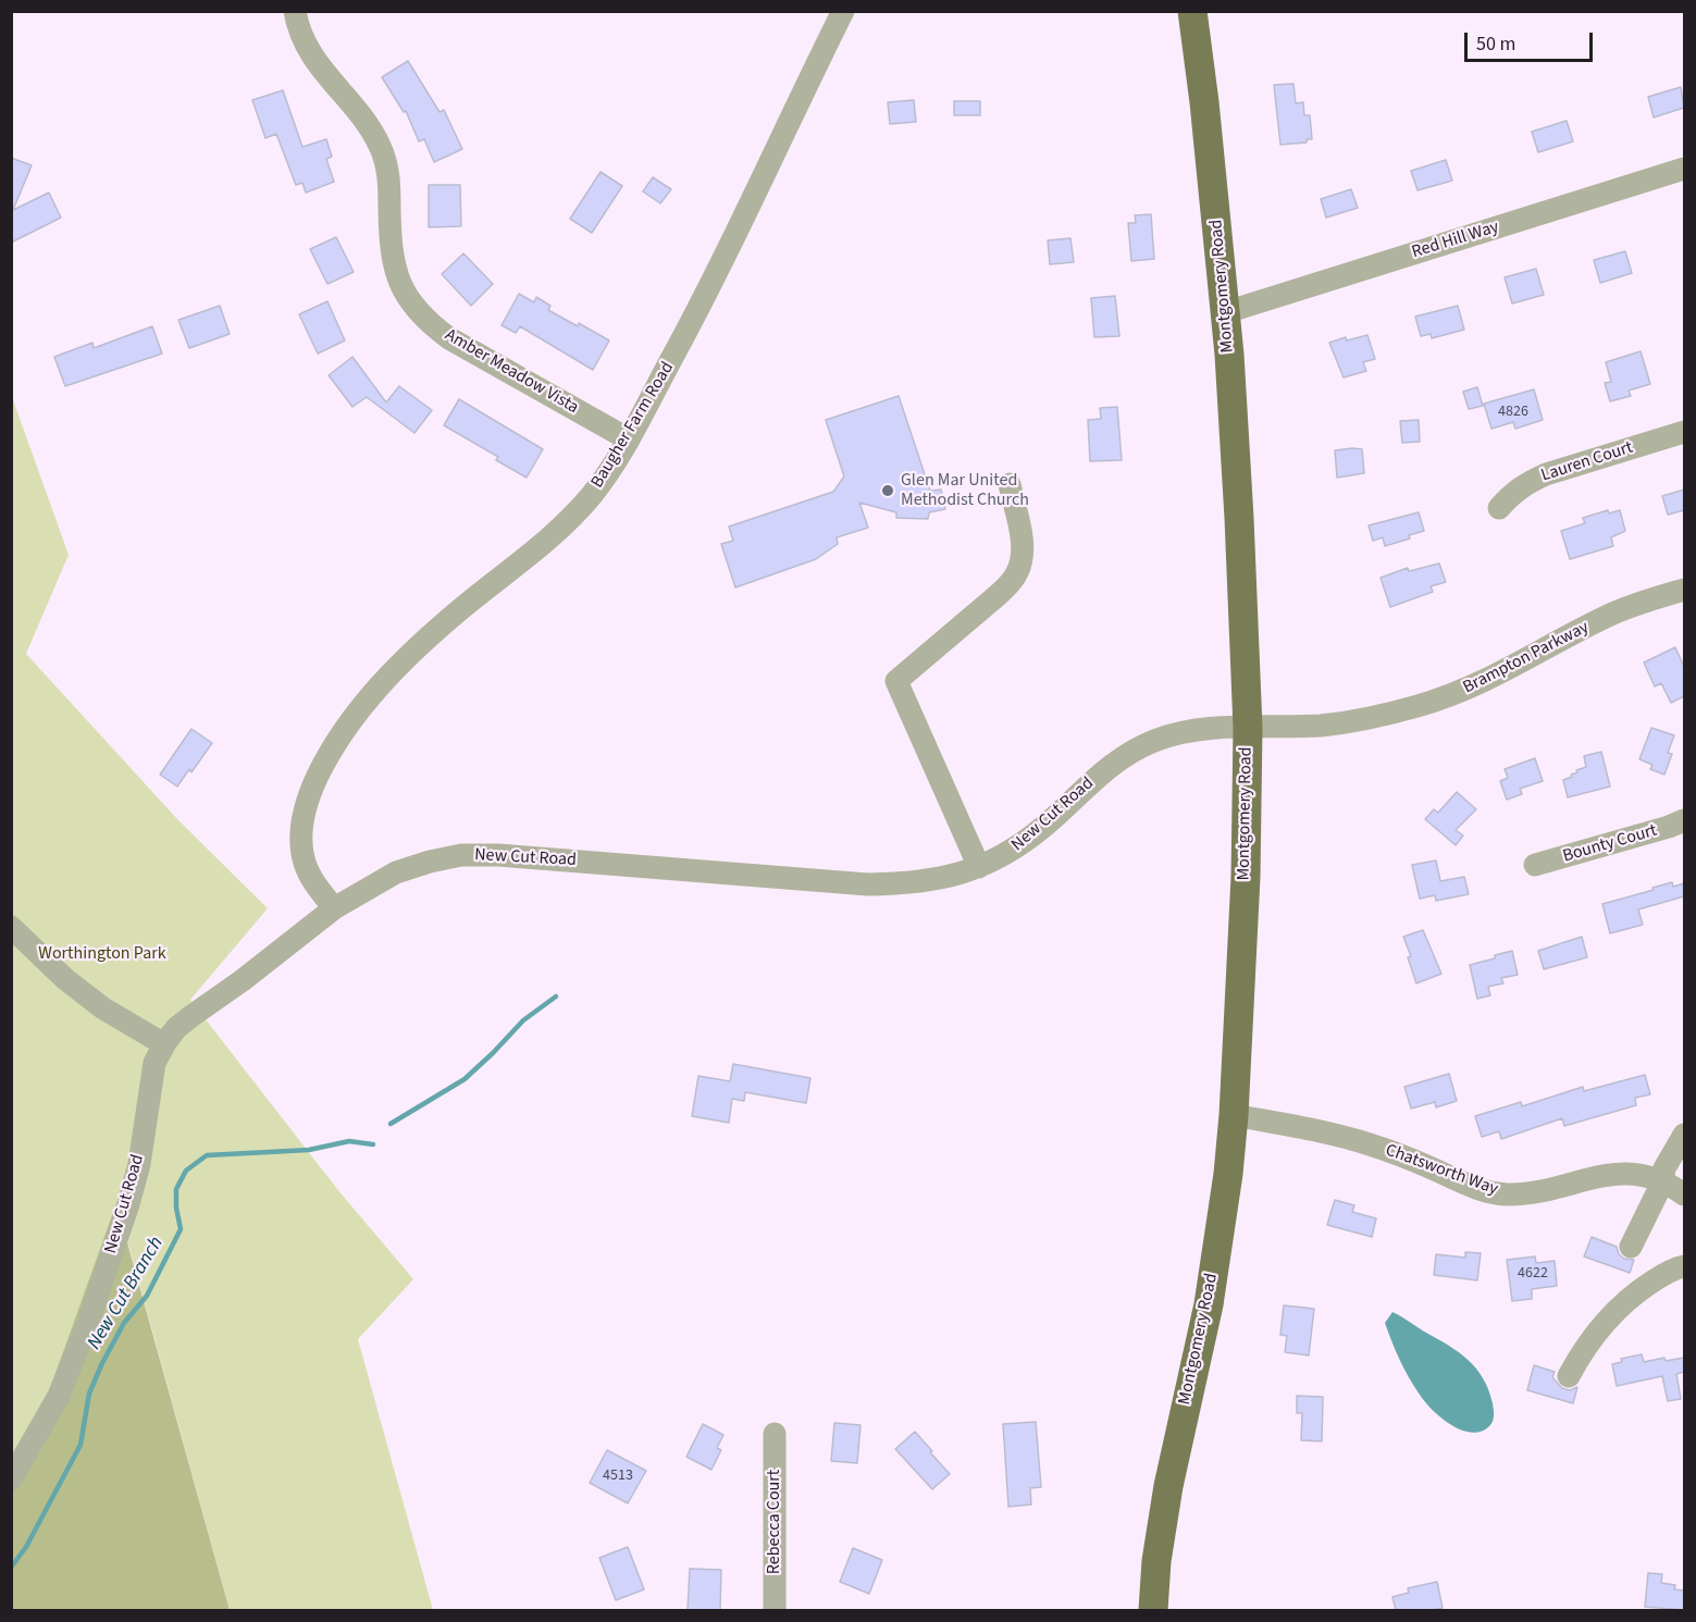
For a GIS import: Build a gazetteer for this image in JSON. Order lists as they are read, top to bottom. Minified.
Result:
{"streets":{"main road":["Montgomery Road"],"street":["Red Hill Way","Amber Meadow Vista","Baugher Farm Road","Lauren Court","Brampton Parkway","New Cut Road","Bounty Court","Chatsworth Way","Rebecca Court"]},"crossings":[["Red Hill Way","Montgomery Road"],["Montgomery Road","Brampton Parkway"],["Montgomery Road","New Cut Road"],["Montgomery Road","Chatsworth Way"],["Amber Meadow Vista","Baugher Farm Road"],["Baugher Farm Road","New Cut Road"],["Brampton Parkway","New Cut Road"]],"water":["New Cut Branch"],"parks":["Worthington Park"],"places":["Glen Mar United Methodist Church"],"house_numbers":["4826","4622","4513"],"scale_bar":"50 m"}
